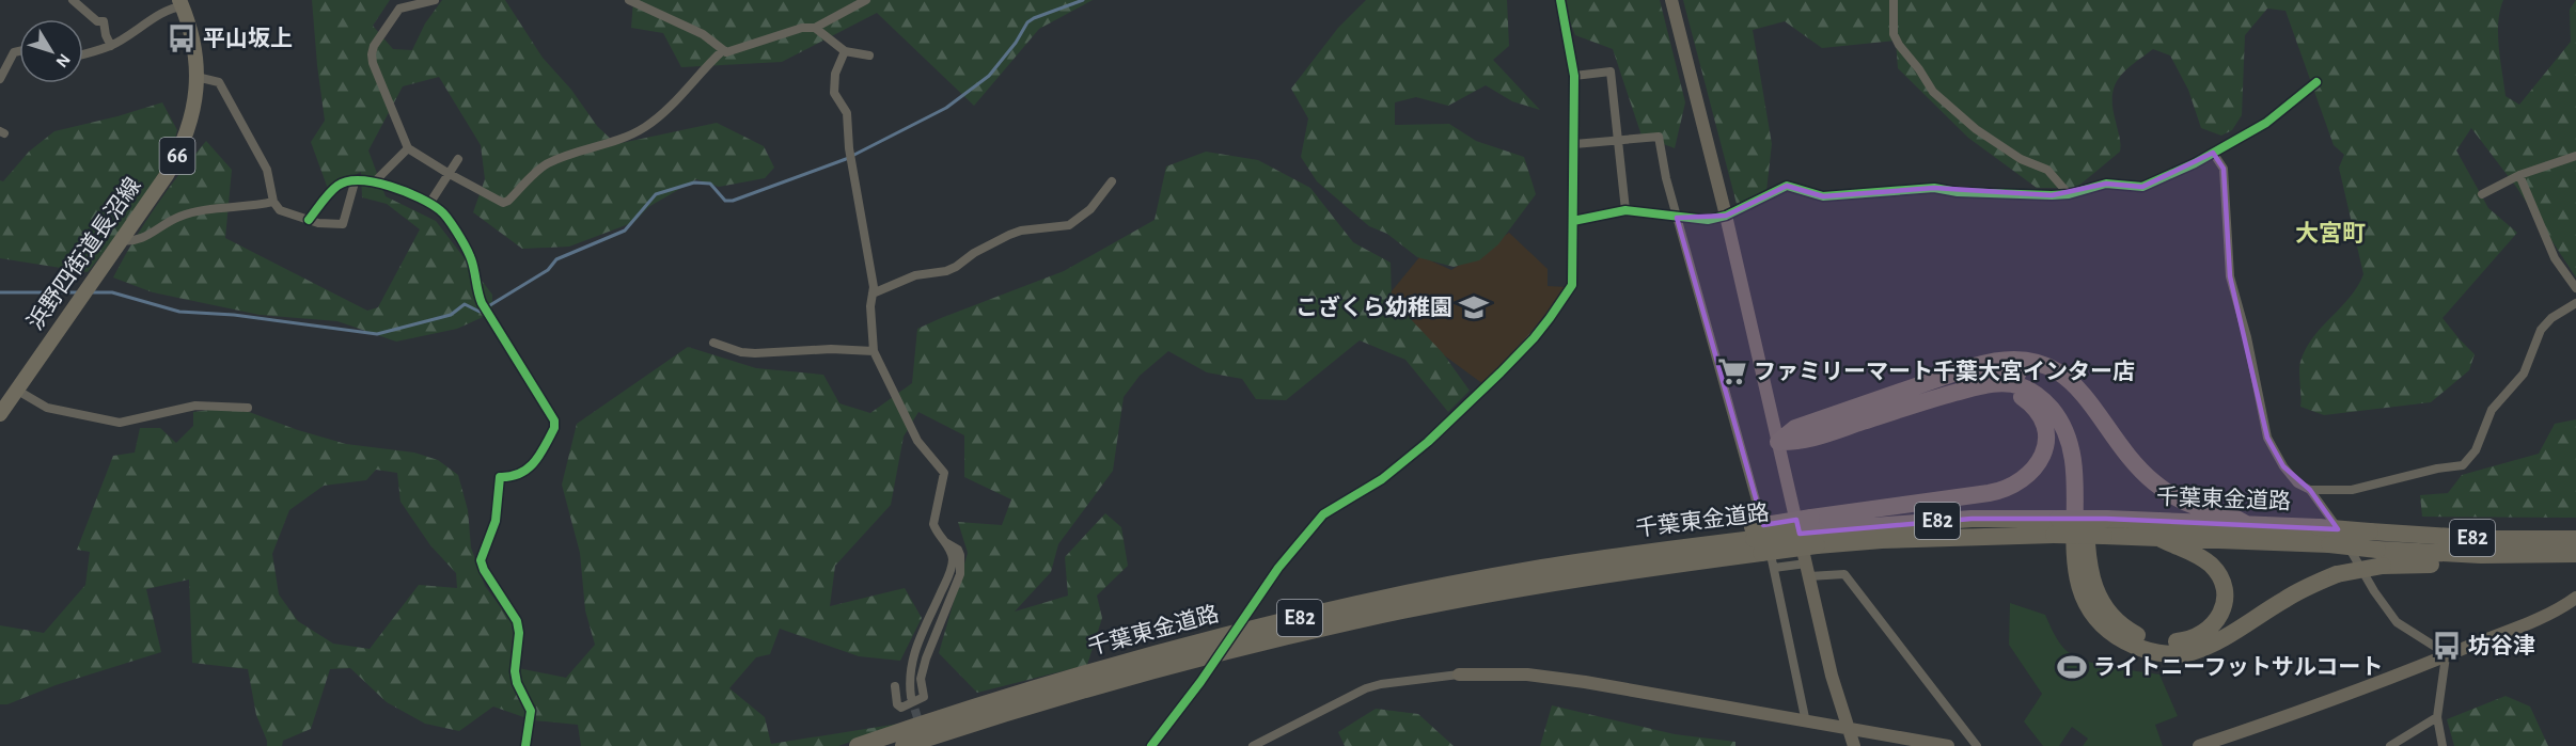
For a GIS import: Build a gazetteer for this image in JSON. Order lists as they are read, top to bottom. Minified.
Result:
{"streets":{"highway":["千葉東金道路","E82"],"main road":["66","浜野四街道長沼線"]},"districts":["大宮町"],"places":{"bus stop":["平山坂上","坊谷津"],"school or university":["こざくら幼稚園"],"supermarket":["ファミリーマート千葉大宮インター店"],"sports":["ライトニーフットサルコート"]},"north":"bottom right"}
